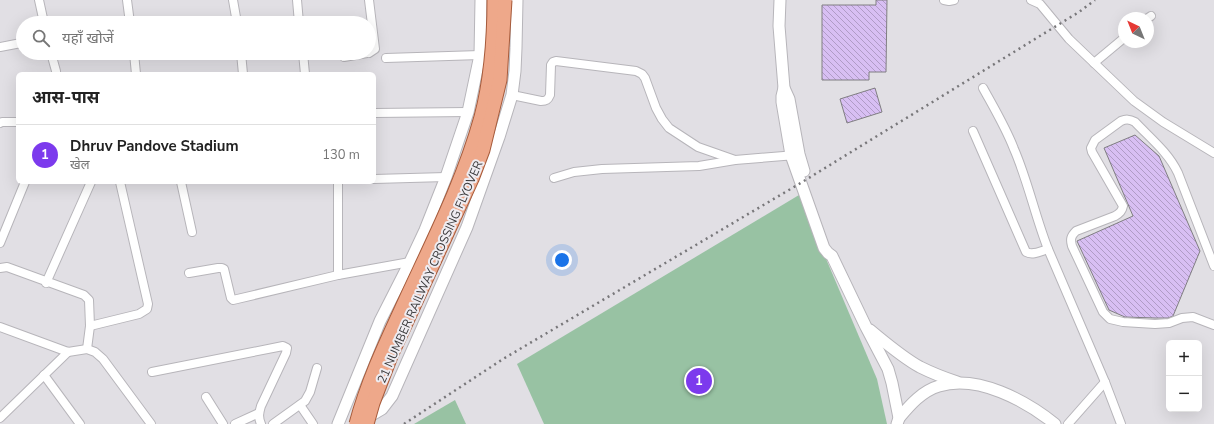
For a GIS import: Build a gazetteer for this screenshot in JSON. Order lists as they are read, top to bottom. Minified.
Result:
{"streets":{"main road":["21 NUMBER RAILWAY CROSSING FLYOVER"]},"north":"top left","page":{"search":"यहाँ खोजें","heading":"आस-पास","list":[{"mark":"1","name":"Dhruv Pandove Stadium","note":"खेल","value":"130 m"}],"map_buttons":["+","−"],"pins":"1"}}
